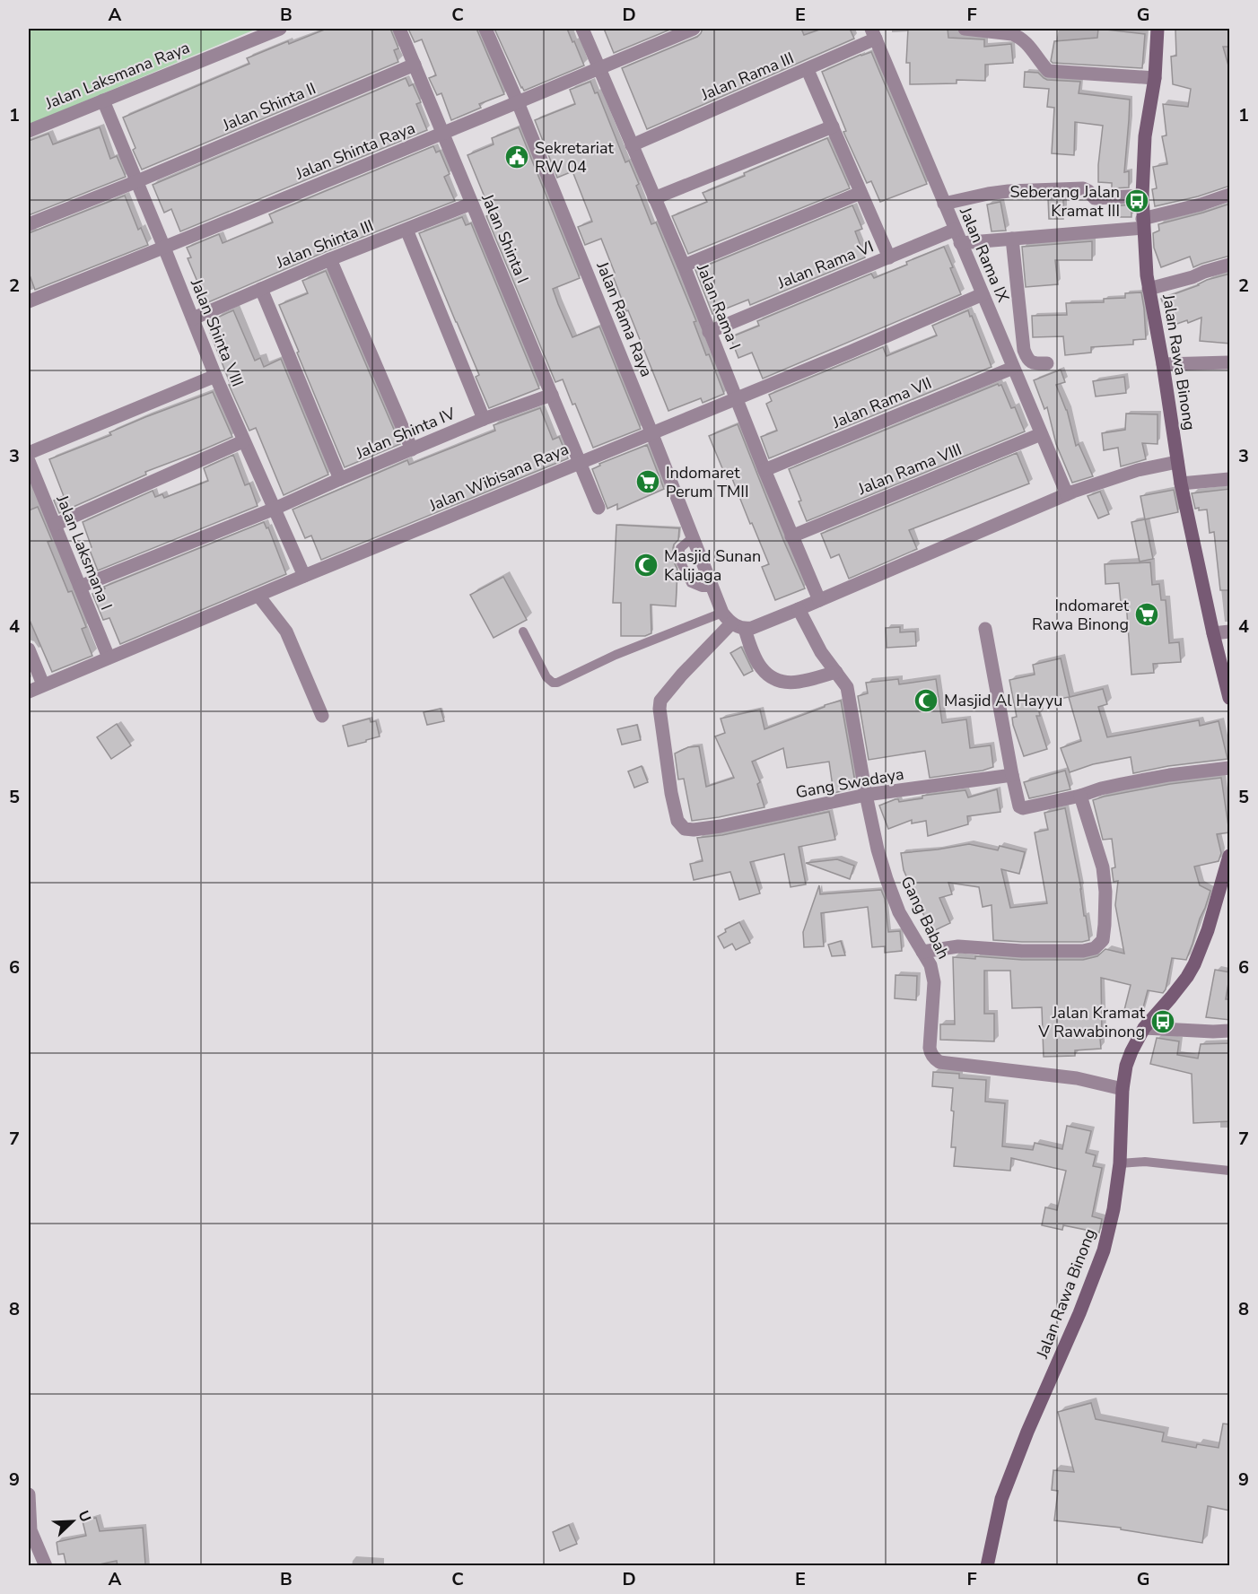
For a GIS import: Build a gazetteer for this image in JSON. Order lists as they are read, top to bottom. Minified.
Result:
{"streets":{"main road":["Jalan Rawa Binong"],"street":["Jalan Laksmana Raya","Jalan Rama III","Jalan Shinta II","Jalan Shinta Raya","Jalan Shinta I","Jalan Shinta III","Jalan Rama IX","Jalan Rama VI","Jalan Rama I","Jalan Rama Raya","Jalan Shinta VIII","Jalan Rama VII","Jalan Shinta IV","Jalan Rama VIII","Jalan Wibisana Raya","Jalan Laksmana I","Gang Swadaya","Gang Babah"]},"crossings":[["Jalan Laksmana Raya","Jalan Shinta VIII"],["Jalan Rama III","Jalan Rama IX"],["Jalan Rama III","Jalan Rama I"],["Jalan Shinta II","Jalan Shinta I"],["Jalan Shinta II","Jalan Shinta VIII"],["Jalan Shinta Raya","Jalan Shinta I"],["Jalan Shinta Raya","Jalan Rama I"],["Jalan Shinta Raya","Jalan Rama Raya"],["Jalan Shinta Raya","Jalan Shinta VIII"],["Jalan Shinta I","Jalan Shinta III"],["Jalan Shinta I","Jalan Shinta IV"],["Jalan Shinta I","Jalan Wibisana Raya"],["Jalan Shinta III","Jalan Shinta VIII"],["Jalan Rama IX","Jalan Rama VI"],["Jalan Rama IX","Jalan Rama VII"],["Jalan Rama IX","Jalan Rama VIII"],["Jalan Rama IX","Jalan Wibisana Raya"],["Jalan Rama VI","Jalan Rama I"],["Jalan Rama I","Jalan Rama VII"],["Jalan Rama I","Jalan Rama VIII"],["Jalan Rama I","Jalan Wibisana Raya"],["Jalan Rama Raya","Jalan Wibisana Raya"],["Jalan Rama Raya","Gang Swadaya"],["Jalan Shinta VIII","Jalan Shinta IV"],["Jalan Shinta VIII","Jalan Wibisana Raya"],["Jalan Rawa Binong","Gang Babah"],["Jalan Shinta IV","Jalan Laksmana I"],["Jalan Wibisana Raya","Jalan Laksmana I"],["Gang Swadaya","Gang Babah"]],"places":{"public building":["Sekretariat RW 04"],"bus stop":["Seberang Jalan Kramat III","Jalan Kramat V Rawabinong"],"supermarket":["Indomaret Perum TMII","Indomaret Rawa Binong"],"mosque":["Masjid Sunan Kalijaga","Masjid Al Hayyu"]},"north":"top right","grid":{"columns":["A","B","C","D","E","F","G"],"rows":["1","2","3","4","5","6","7","8","9"]}}
